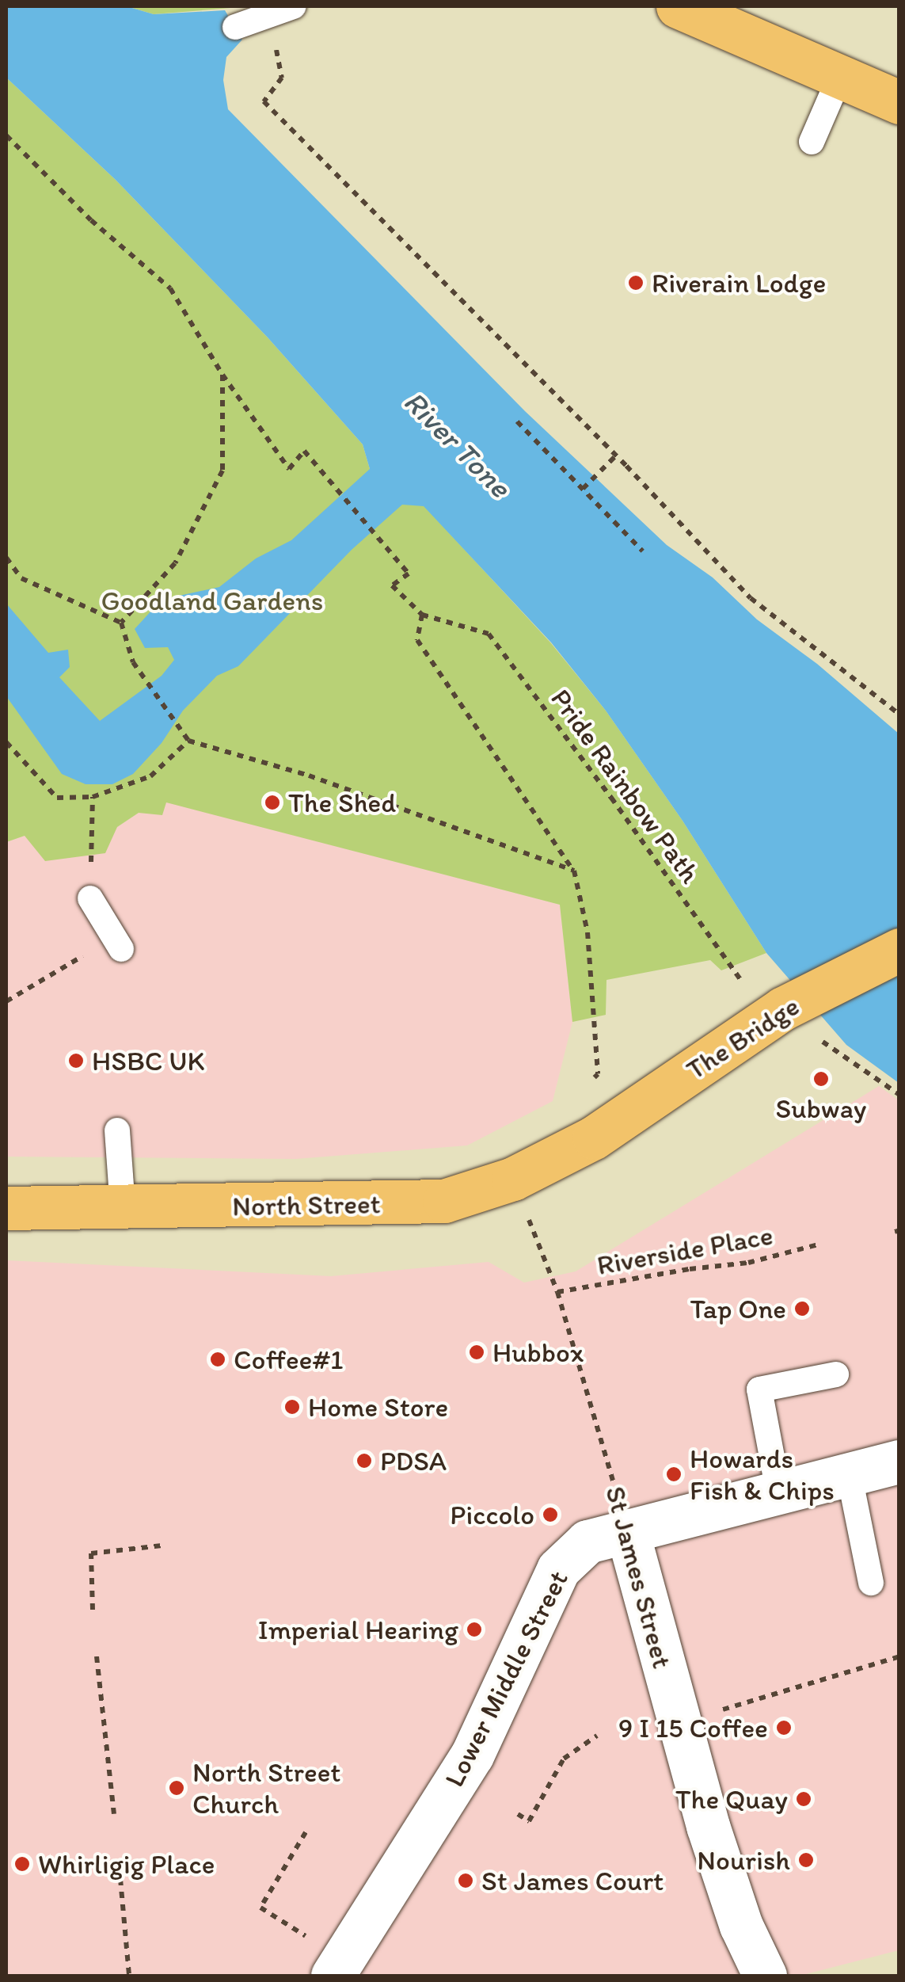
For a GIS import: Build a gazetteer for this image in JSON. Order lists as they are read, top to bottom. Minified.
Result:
{"streets":{"main road":["The Bridge","North Street"],"street":["St James Street","Lower Middle Street"],"path":["Pride Rainbow Path","Riverside Place"]},"crossings":[["Pride Rainbow Path","The Bridge"],["The Bridge","North Street"],["North Street","St James Street"],["Riverside Place","St James Street"],["St James Street","Lower Middle Street"]],"water":["River Tone"],"parks":["Goodland Gardens"],"places":["Riverain Lodge","The Shed","HSBC UK","Subway","Tap One","Hubbox","Coffee#1","Home Store","PDSA","Howards Fish & Chips","Piccolo","Imperial Hearing","9 I 15 Coffee","North Street Church","The Quay","Nourish","Whirligig Place","St James Court"]}
